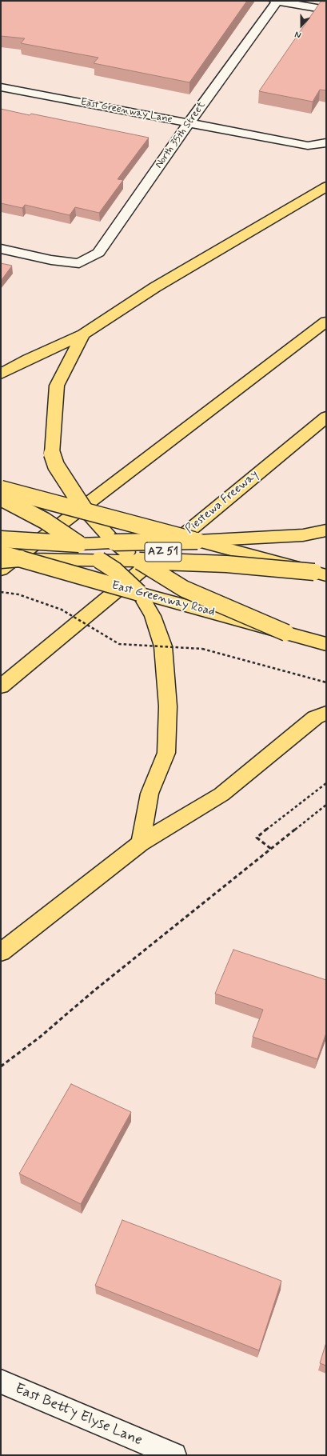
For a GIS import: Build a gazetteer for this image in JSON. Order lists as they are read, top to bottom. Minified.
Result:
{"streets":{"main road":["Piestewa Freeway","AZ 51","East Greenway Road"],"street":["East Greenway Lane","North 35th Street","East Betty Elyse Lane"]},"crossings":[["East Greenway Lane","North 35th Street"]],"north":"bottom"}
